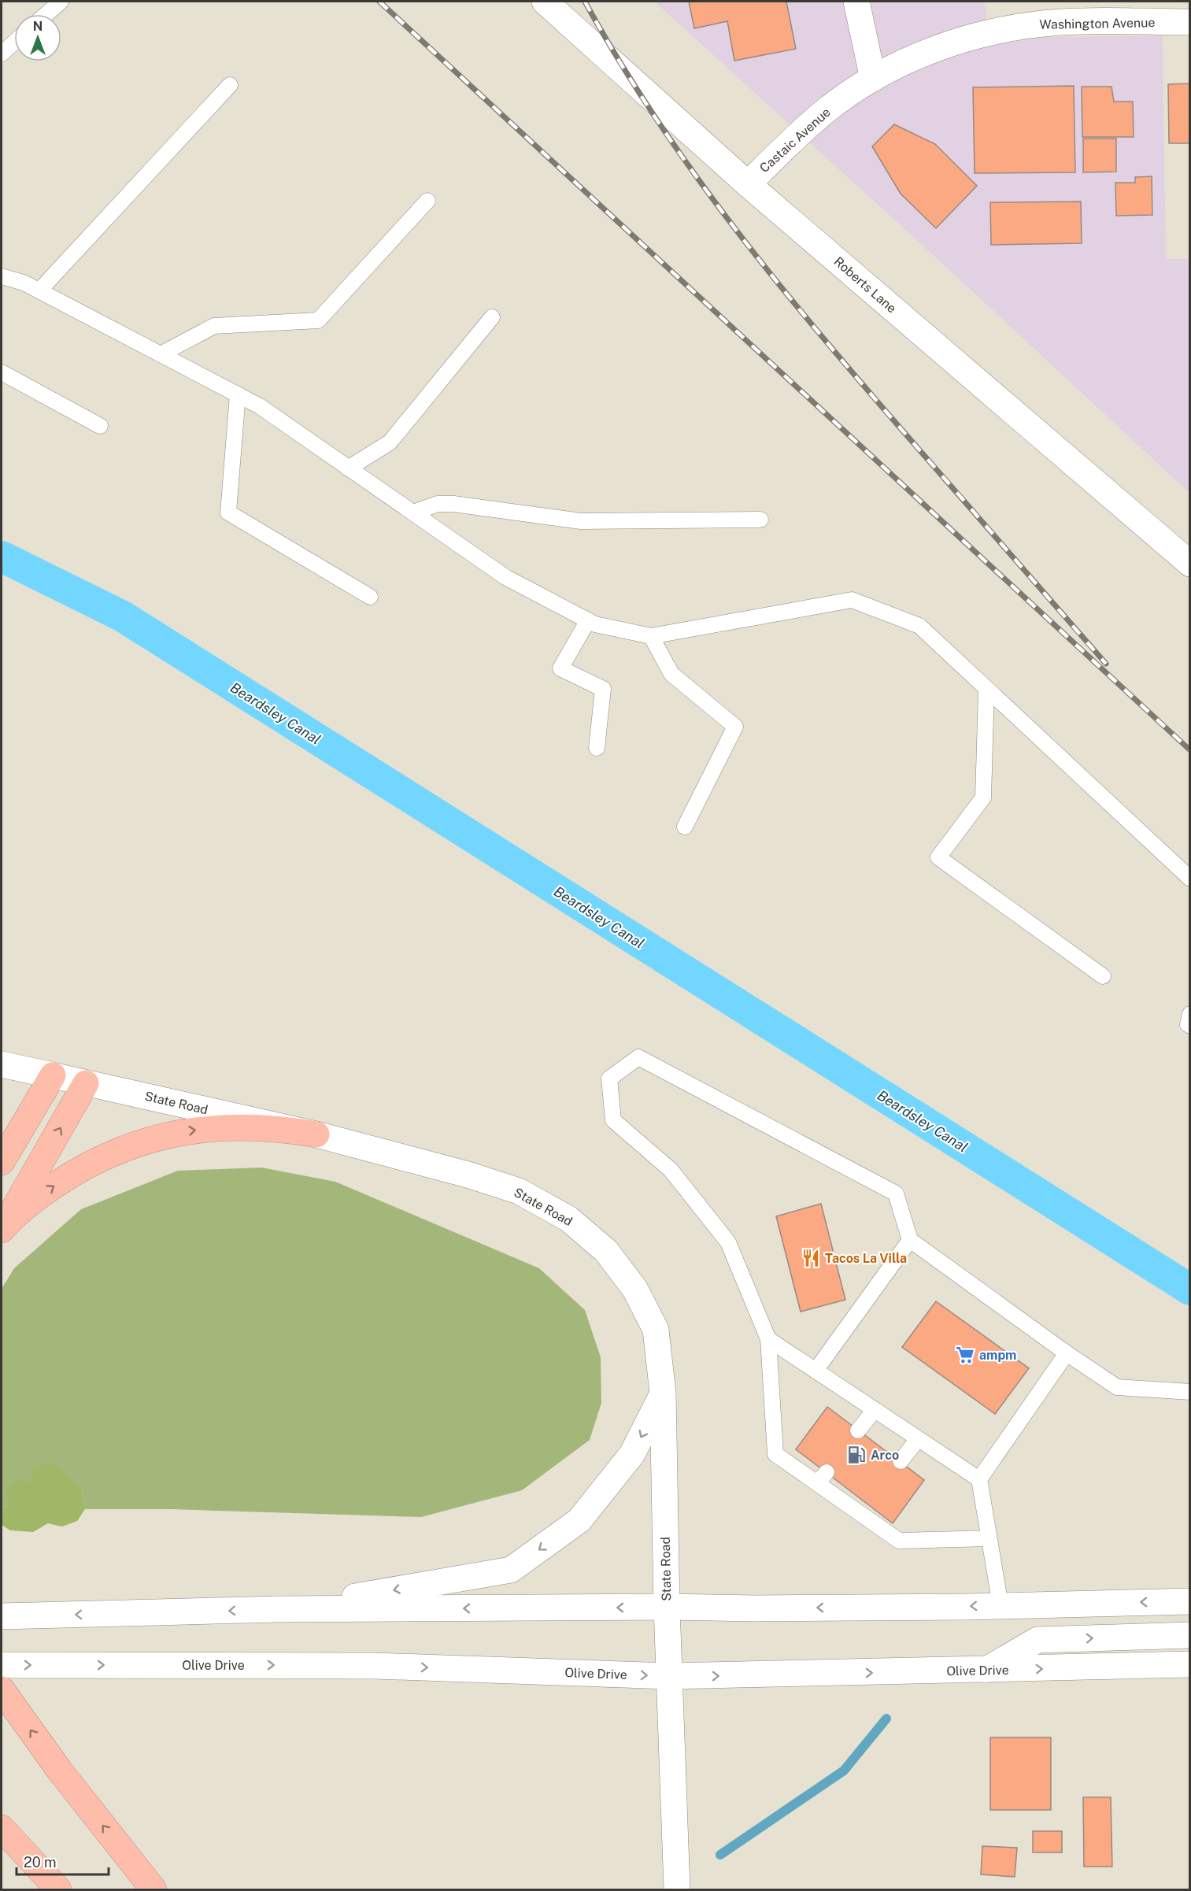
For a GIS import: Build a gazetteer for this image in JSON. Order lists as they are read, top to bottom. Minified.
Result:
{"streets":{"street":["Washington Avenue","Castaic Avenue","Roberts Lane","State Road","Olive Drive"]},"crossings":[["Washington Avenue","Castaic Avenue"],["Castaic Avenue","Roberts Lane"],["State Road","Olive Drive"]],"water":["Beardsley Canal"],"places":{"restaurant":["Tacos La Villa"],"supermarket":["ampm"],"fuel station":["Arco"]},"scale_bar":"20 m","north":"top"}
